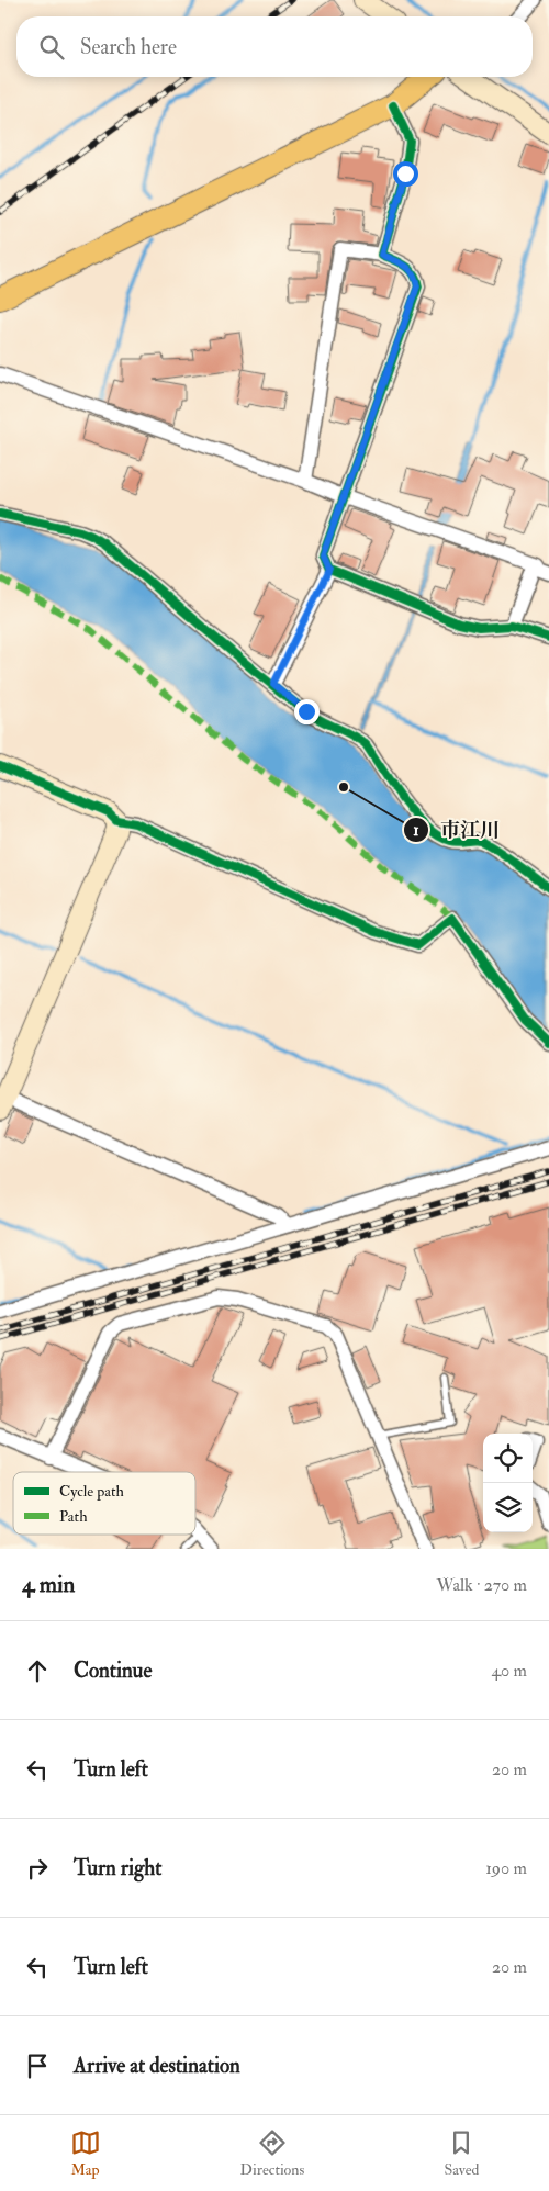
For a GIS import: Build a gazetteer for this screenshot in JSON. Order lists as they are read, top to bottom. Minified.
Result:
{"places":["市江川"],"legend":["Cycle path","Path"],"page":{"search":"Search here","heading":["4 min","Walk · 270 m"],"list":[["Continue","40 m"],["Turn left","20 m"],["Turn right","190 m"],["Turn left","20 m"],"Arrive at destination"],"nav":["Map","Directions","Saved"]}}
